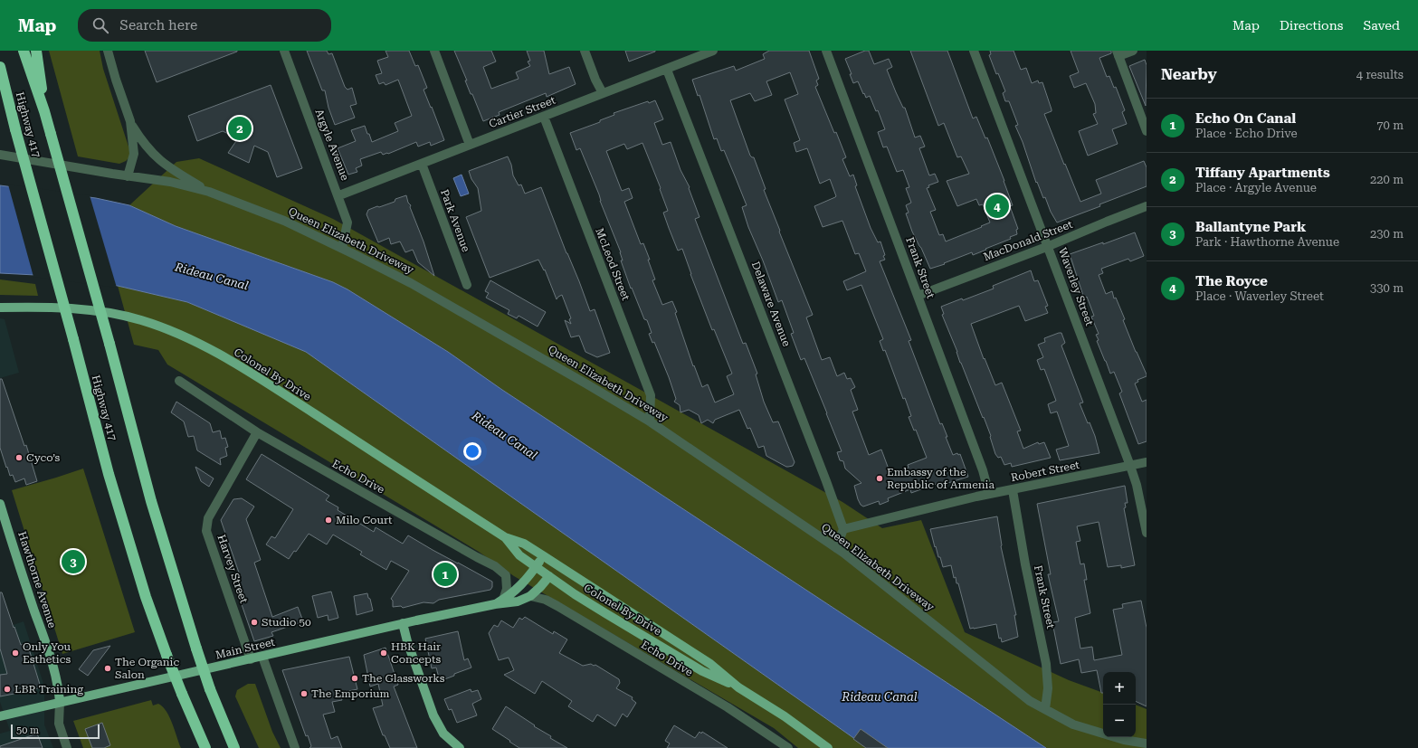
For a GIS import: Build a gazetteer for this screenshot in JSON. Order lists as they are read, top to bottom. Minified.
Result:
{"streets":{"highway":["Highway 417"],"main road":["Colonel By Drive","Hawthorne Avenue","Main Street"],"street":["Cartier Street","Argyle Avenue","Park Avenue","Queen Elizabeth Driveway","MacDonald Street","McLeod Street","Frank Street","Waverley Street","Delaware Avenue","Robert Street","Echo Drive","Harvey Street"]},"crossings":[["Cartier Street","Argyle Avenue"],["Cartier Street","Park Avenue"],["Cartier Street","McLeod Street"],["Cartier Street","Delaware Avenue"],["Argyle Avenue","Queen Elizabeth Driveway"],["Queen Elizabeth Driveway","McLeod Street"],["Queen Elizabeth Driveway","Frank Street"],["MacDonald Street","Frank Street"],["MacDonald Street","Waverley Street"],["Frank Street","Robert Street"],["Waverley Street","Robert Street"],["Delaware Avenue","Robert Street"],["Colonel By Drive","Main Street"],["Echo Drive","Harvey Street"],["Echo Drive","Main Street"],["Harvey Street","Main Street"],["Hawthorne Avenue","Main Street"]],"water":["Rideau Canal"],"places":["Cyco’s","Embassy of the Republic of Armenia","Milo Court","Studio 50","Only You Esthetics","HBK Hair Concepts","The Organic Salon","The Glassworks","LBR Training","The Emporium"],"scale_bar":"50 m","page":{"header":"Map","search":"Search here","nav":["Map","Directions","Saved"],"heading":["Nearby","4 results"],"list":[{"mark":"1","name":"Echo On Canal","note":"Place · Echo Drive","value":"70 m"},{"mark":"2","name":"Tiffany Apartments","note":"Place · Argyle Avenue","value":"220 m"},{"mark":"3","name":"Ballantyne Park","note":"Park · Hawthorne Avenue","value":"230 m"},{"mark":"4","name":"The Royce","note":"Place · Waverley Street","value":"330 m"}],"pins":["2","4","3","1"],"map_buttons":["+","−"],"scale":"50 m"}}
